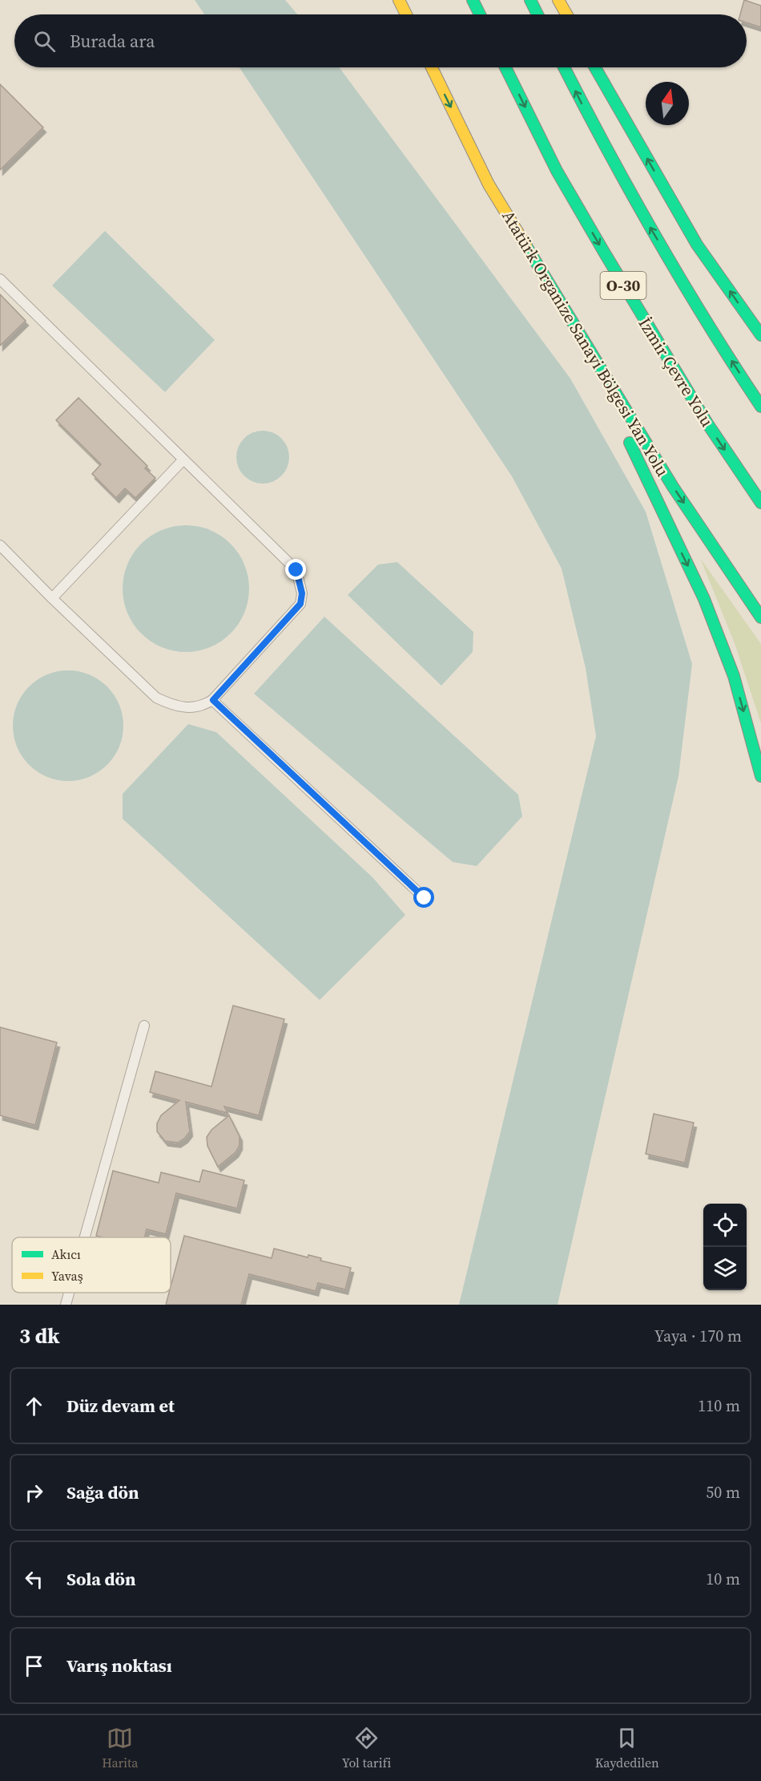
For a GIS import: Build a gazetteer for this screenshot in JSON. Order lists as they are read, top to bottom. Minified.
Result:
{"streets":{"main road":["O-30","Atatürk Organize Sanayi Bölgesi Yan Yolu","İzmir Çevre Yolu"]},"legend":["Akıcı","Yavaş"],"north":"top","page":{"search":"Burada ara","heading":["3 dk","Yaya · 170 m"],"list":[["Düz devam et","110 m"],["Sağa dön","50 m"],["Sola dön","10 m"],"Varış noktası"],"nav":["Harita","Yol tarifi","Kaydedilen"]}}
